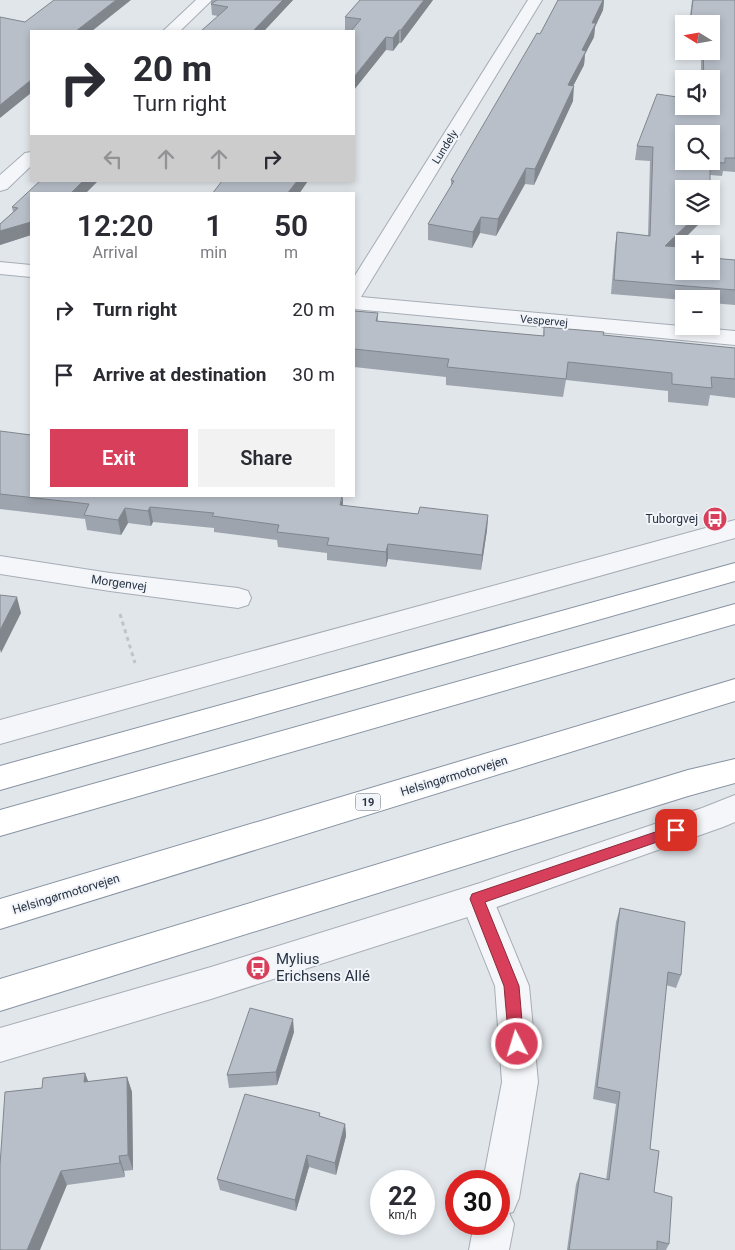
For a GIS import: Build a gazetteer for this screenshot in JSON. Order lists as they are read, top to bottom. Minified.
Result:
{"streets":{"highway":["Helsingørmotorvejen","19"],"street":["Lundely","Vespervej","Morgenvej"]},"places":{"bus stop":["Tuborgvej","Mylius Erichsens Allé"]},"north":"left","page":{"map_buttons":["+","−"],"turn":["20 m","Turn right"],"eta":["12:20","Arrival","1","min","50","m"],"list":[{"name":"Turn right","value":"20 m"},{"name":"Arrive at destination","value":"30 m"}],"buttons":["Exit","Share"],"speed":"22 km/h","limit":"30"}}
